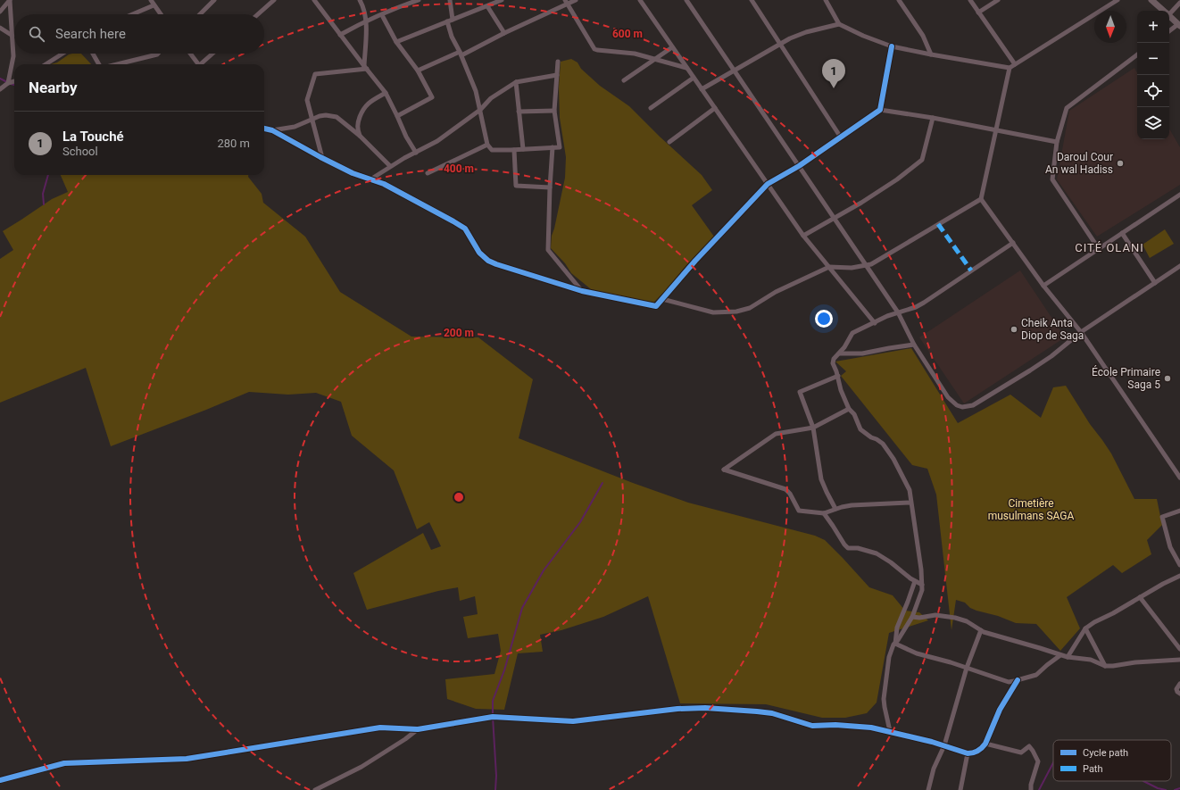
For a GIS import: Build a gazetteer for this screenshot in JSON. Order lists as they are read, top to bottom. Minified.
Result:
{"districts":["CITÉ OLANI"],"parks":["Cimetière musulmans SAGA"],"places":["Daroul Cour An wal Hadiss","Cheik Anta Diop de Saga","École Primaire Saga 5"],"legend":["Cycle path","Path"],"north":"bottom","page":{"map_buttons":["+","−"],"search":"Search here","pins":"1","heading":"Nearby","list":[{"mark":"1","name":"La Touché","note":"School","value":"280 m"}]},"rings":["600 m","400 m","200 m"]}
